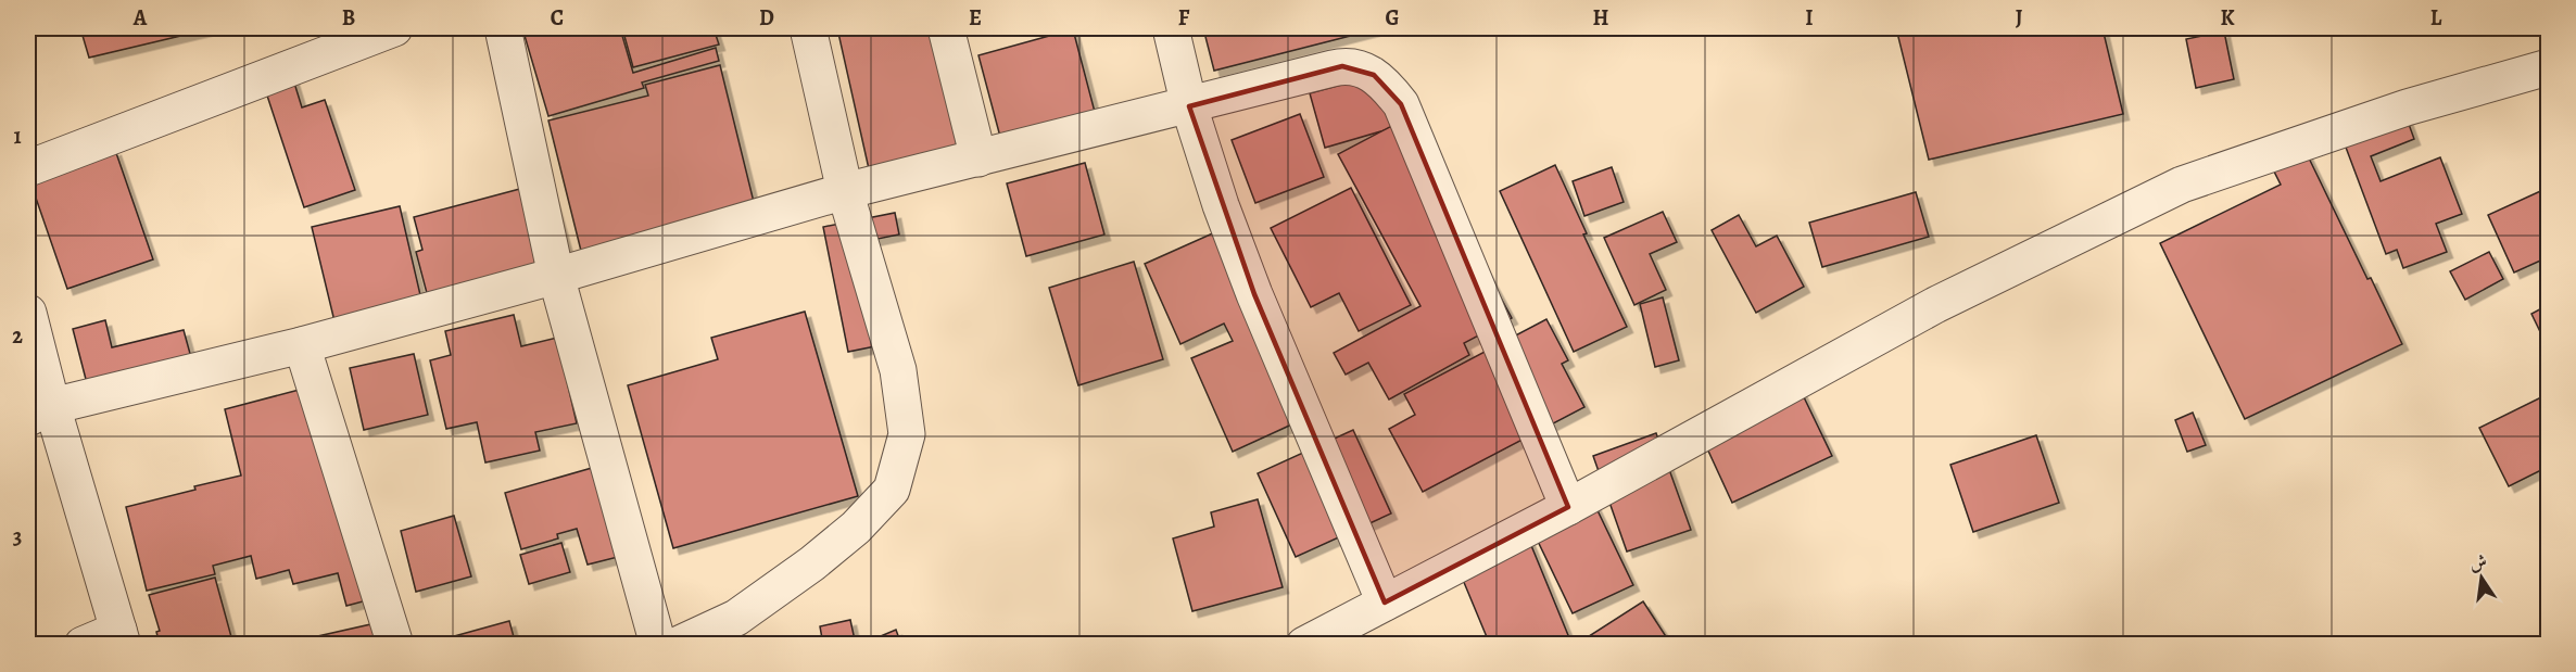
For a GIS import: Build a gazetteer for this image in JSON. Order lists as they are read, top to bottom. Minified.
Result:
{"north":"top","grid":{"columns":["A","B","C","D","E","F","G","H","I","J","K","L"],"rows":["1","2","3"]}}
